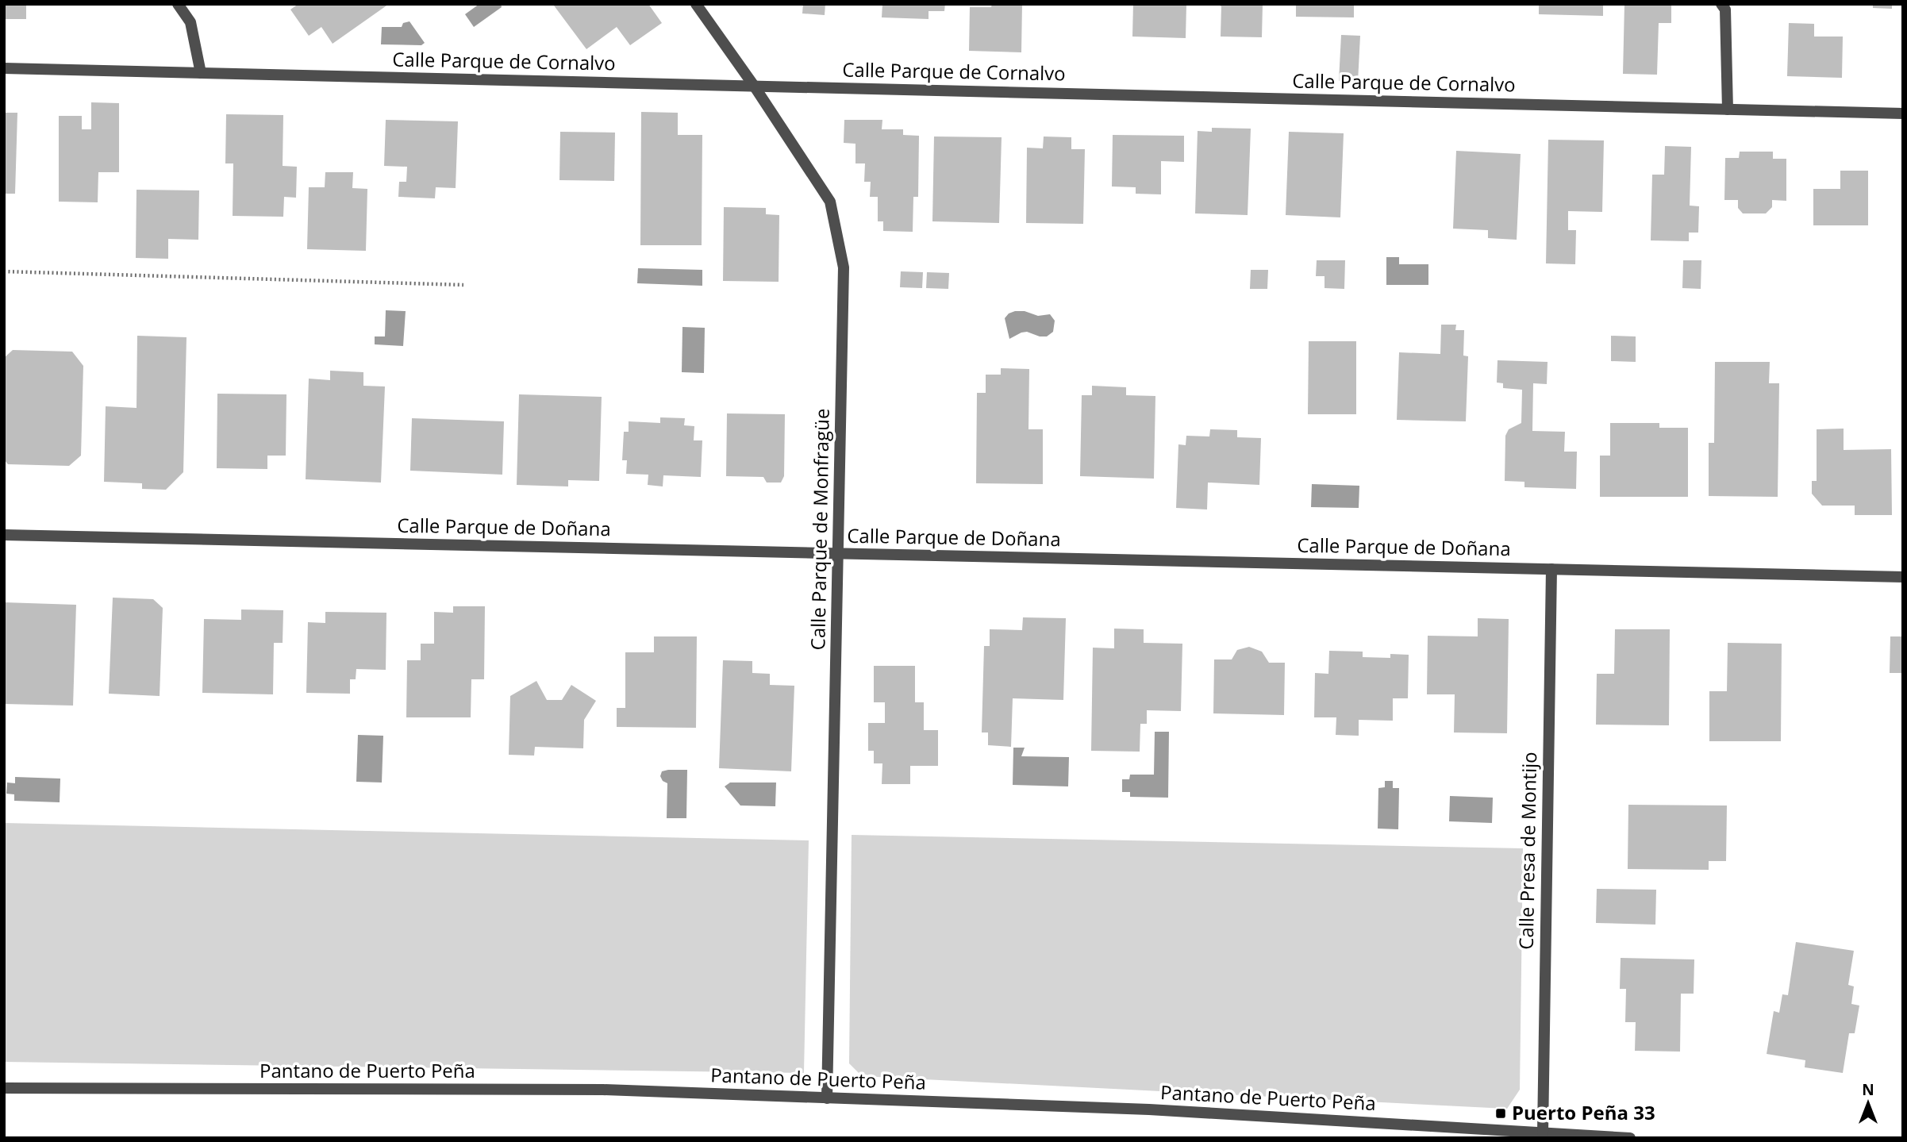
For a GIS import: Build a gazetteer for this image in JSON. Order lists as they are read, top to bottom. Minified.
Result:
{"streets":{"street":["Calle Parque de Cornalvo","Calle Parque de Doñana","Calle Parque de Monfragüe","Calle Presa de Montijo","Pantano de Puerto Peña"]},"crossings":[["Calle Parque de Cornalvo","Calle Parque de Monfragüe"],["Calle Parque de Doñana","Calle Parque de Monfragüe"],["Calle Parque de Doñana","Calle Presa de Montijo"],["Calle Parque de Monfragüe","Pantano de Puerto Peña"],["Calle Presa de Montijo","Pantano de Puerto Peña"]],"places":{"transit":["Puerto Peña 33"]},"north":"top"}
